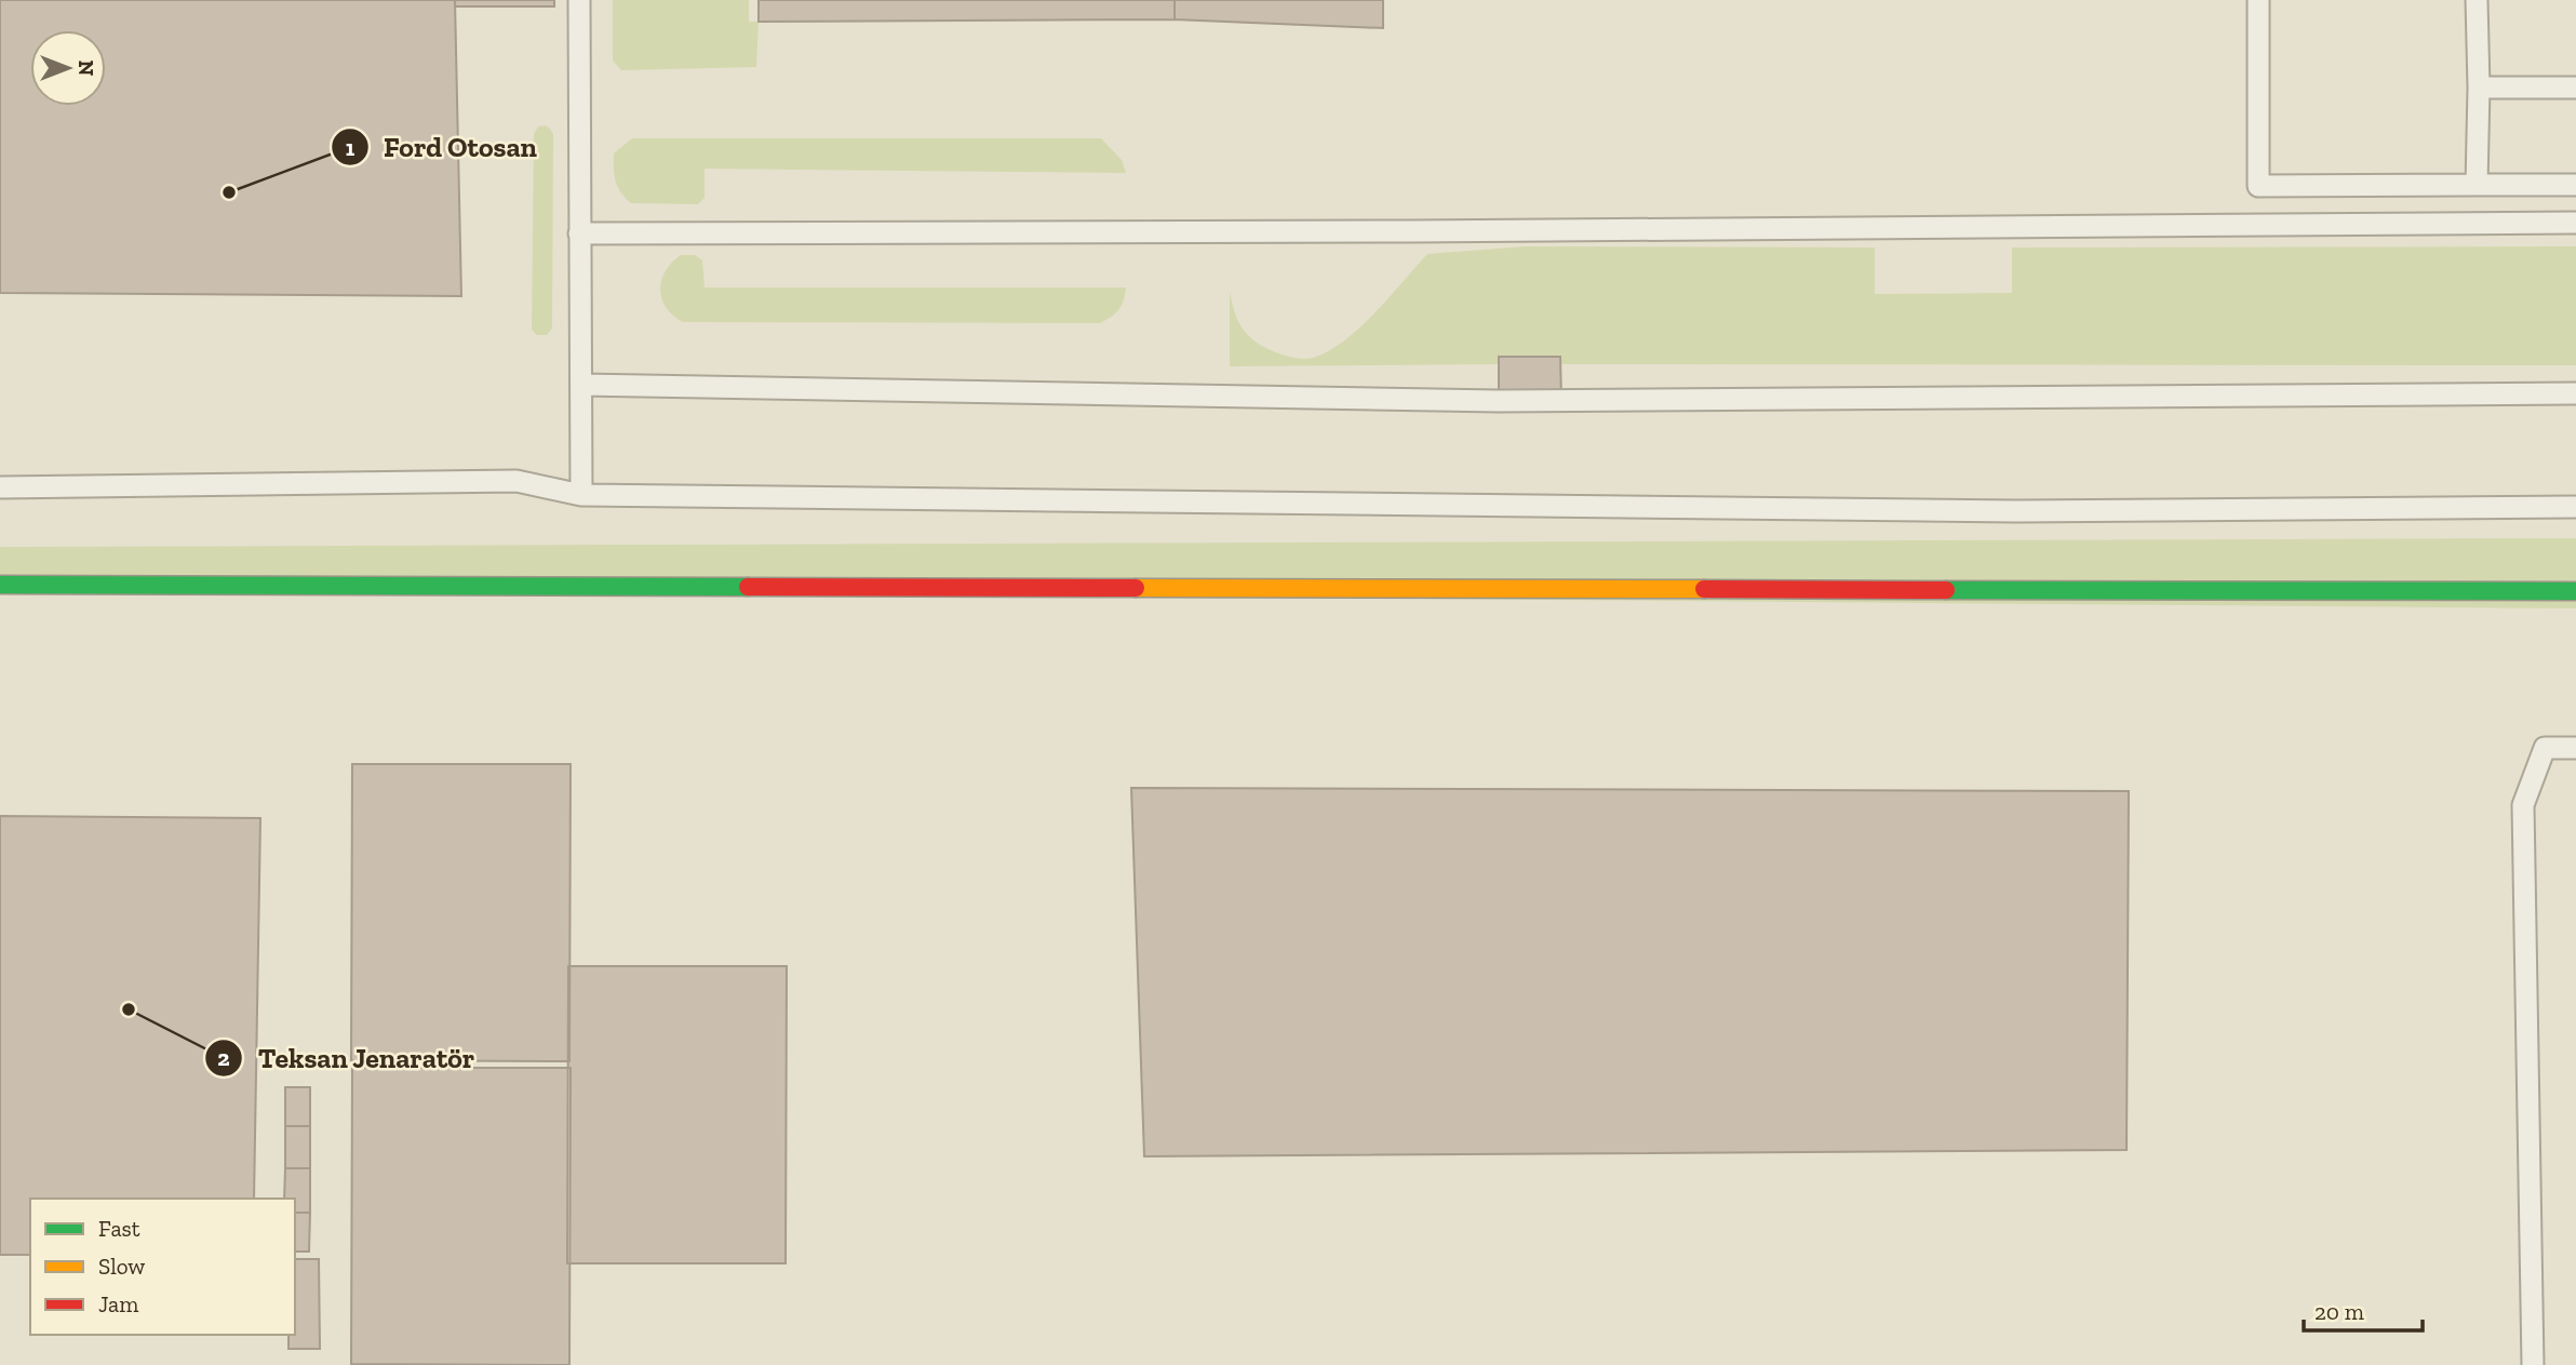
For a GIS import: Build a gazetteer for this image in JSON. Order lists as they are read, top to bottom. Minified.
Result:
{"places":["Ford Otosan","Teksan Jenaratör"],"legend":["Fast","Slow","Jam"],"scale_bar":"20 m","north":"right"}
